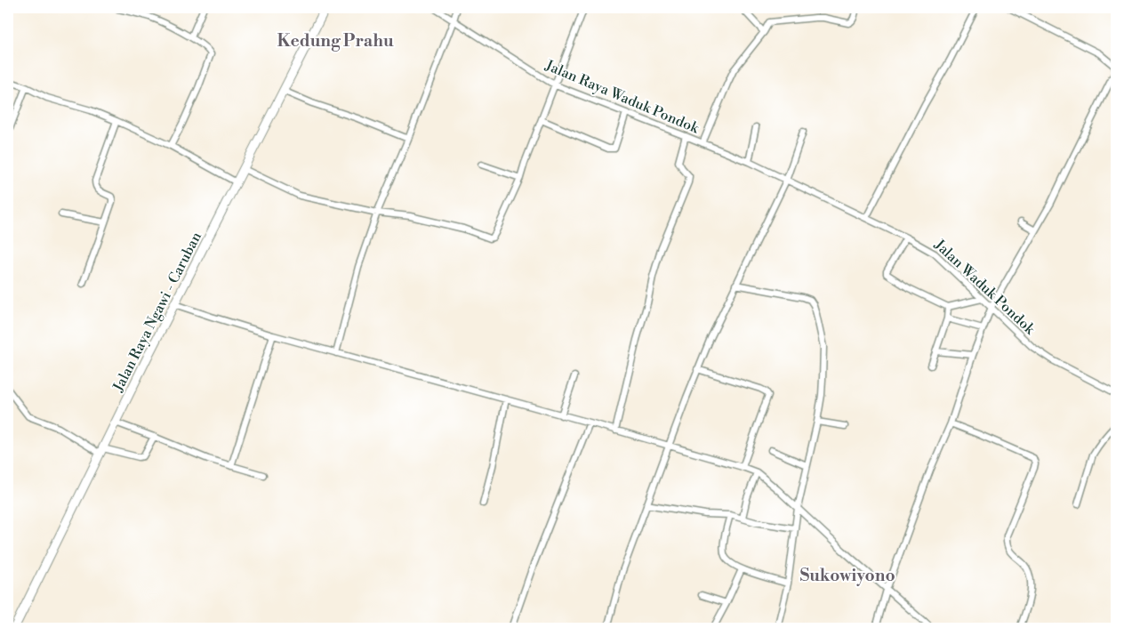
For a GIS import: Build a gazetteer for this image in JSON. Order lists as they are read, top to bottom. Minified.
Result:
{"streets":{"highway":["Jalan Raya Ngawi - Caruban"],"street":["Jalan Raya Waduk Pondok","Jalan Waduk Pondok"]},"crossings":[["Jalan Raya Waduk Pondok","Jalan Waduk Pondok"]],"districts":["Kedung Prahu","Sukowiyono"]}
